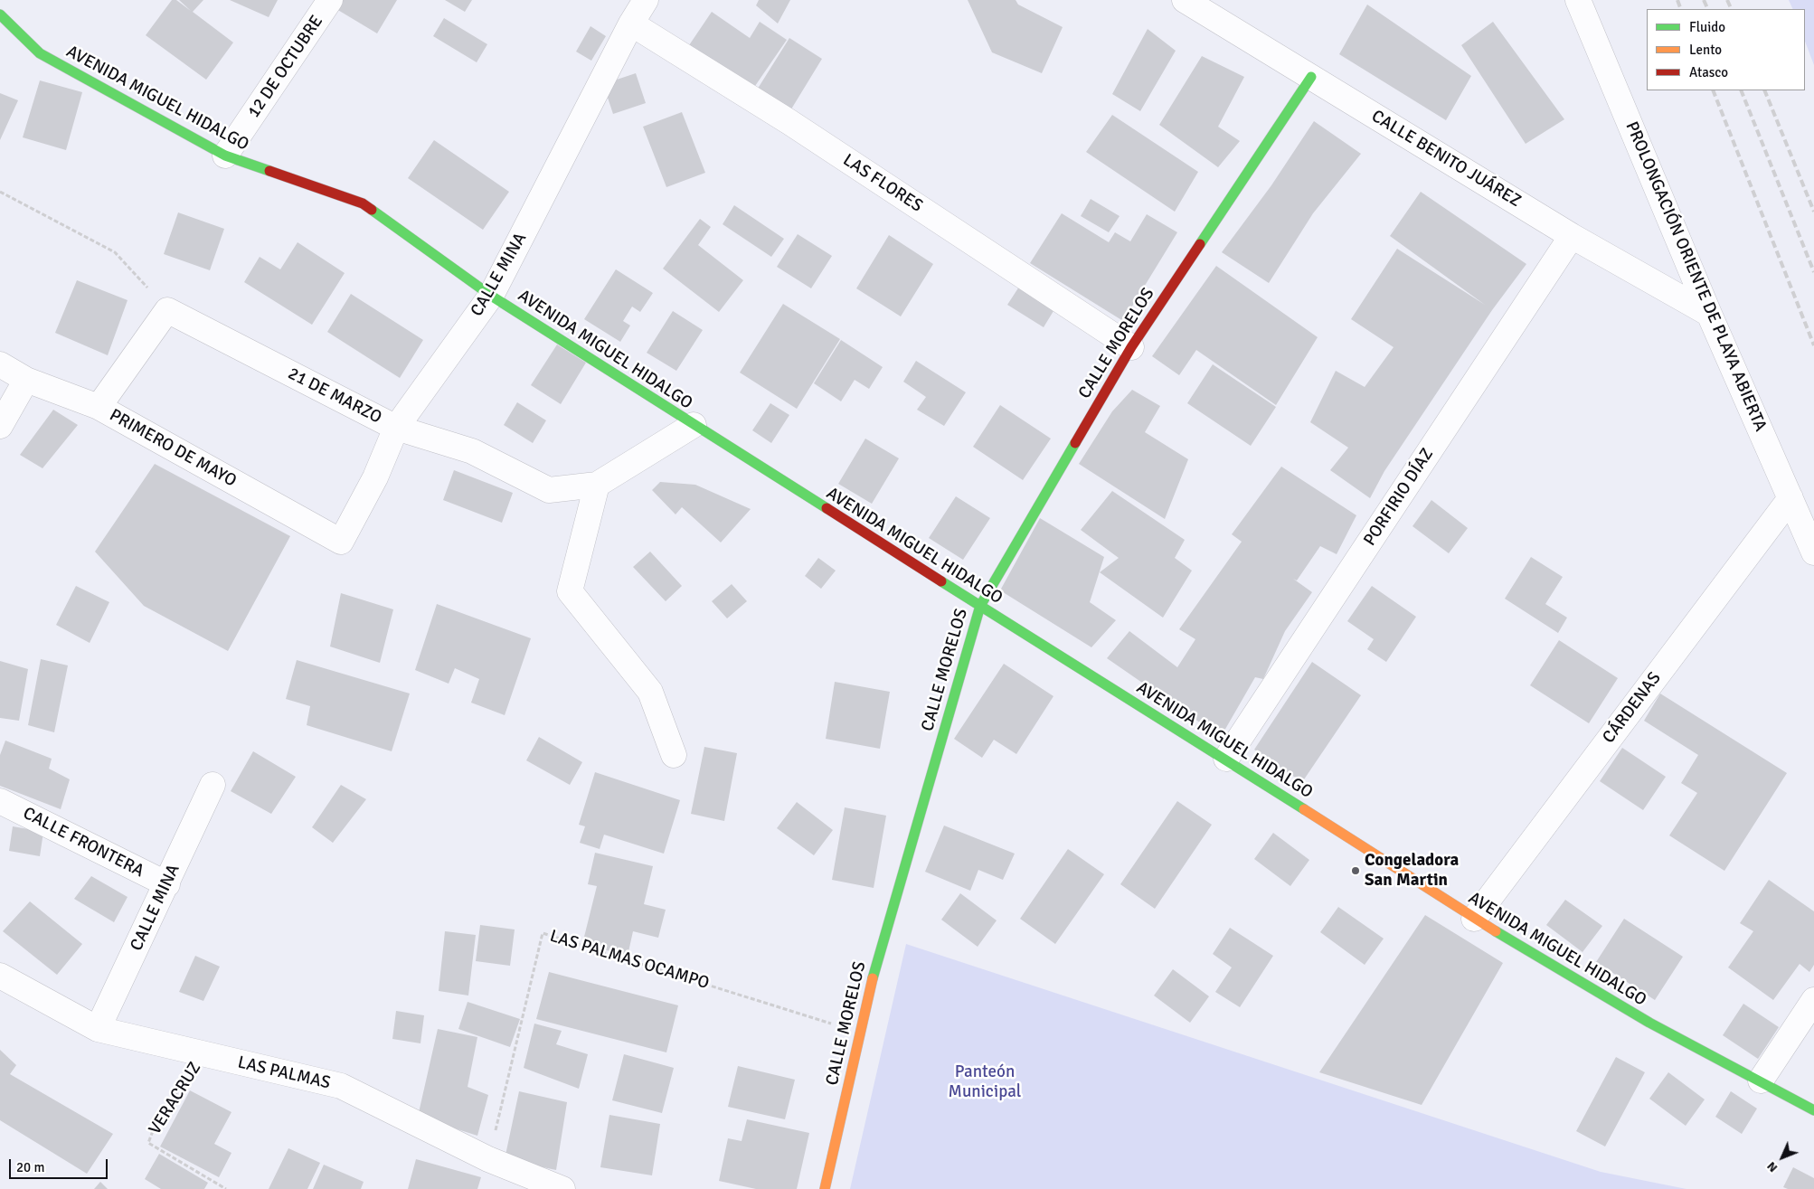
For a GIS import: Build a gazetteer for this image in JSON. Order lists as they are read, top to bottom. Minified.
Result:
{"streets":{"street":["12 DE OCTUBRE","AVENIDA MIGUEL HIDALGO","CALLE BENITO JUÁREZ","LAS FLORES","CALLE MINA","PROLONGACIÓN ORIENTE DE PLAYA ABIERTA","CALLE MORELOS","21 DE MARZO","PRIMERO DE MAYO","PORFIRIO DÍAZ","CÁRDENAS","CALLE FRONTERA","LAS PALMAS"],"path":["LAS PALMAS OCAMPO","VERACRUZ"]},"crossings":[["12 DE OCTUBRE","AVENIDA MIGUEL HIDALGO"],["AVENIDA MIGUEL HIDALGO","CALLE MINA"],["AVENIDA MIGUEL HIDALGO","CALLE MORELOS"],["AVENIDA MIGUEL HIDALGO","21 DE MARZO"],["AVENIDA MIGUEL HIDALGO","PORFIRIO DÍAZ"],["AVENIDA MIGUEL HIDALGO","CÁRDENAS"],["CALLE BENITO JUÁREZ","PROLONGACIÓN ORIENTE DE PLAYA ABIERTA"],["CALLE BENITO JUÁREZ","CALLE MORELOS"],["CALLE BENITO JUÁREZ","PORFIRIO DÍAZ"],["LAS FLORES","CALLE MINA"],["LAS FLORES","CALLE MORELOS"],["CALLE MINA","21 DE MARZO"],["CALLE MINA","PRIMERO DE MAYO"],["CALLE MINA","CALLE FRONTERA"],["CALLE MINA","LAS PALMAS"],["PROLONGACIÓN ORIENTE DE PLAYA ABIERTA","CÁRDENAS"],["CALLE MORELOS","LAS PALMAS OCAMPO"],["LAS PALMAS OCAMPO","LAS PALMAS"],["LAS PALMAS","VERACRUZ"]],"parks":["Panteón Municipal"],"places":["Congeladora San Martin"],"legend":["Fluido","Lento","Atasco"],"scale_bar":"20 m","north":"bottom left"}
